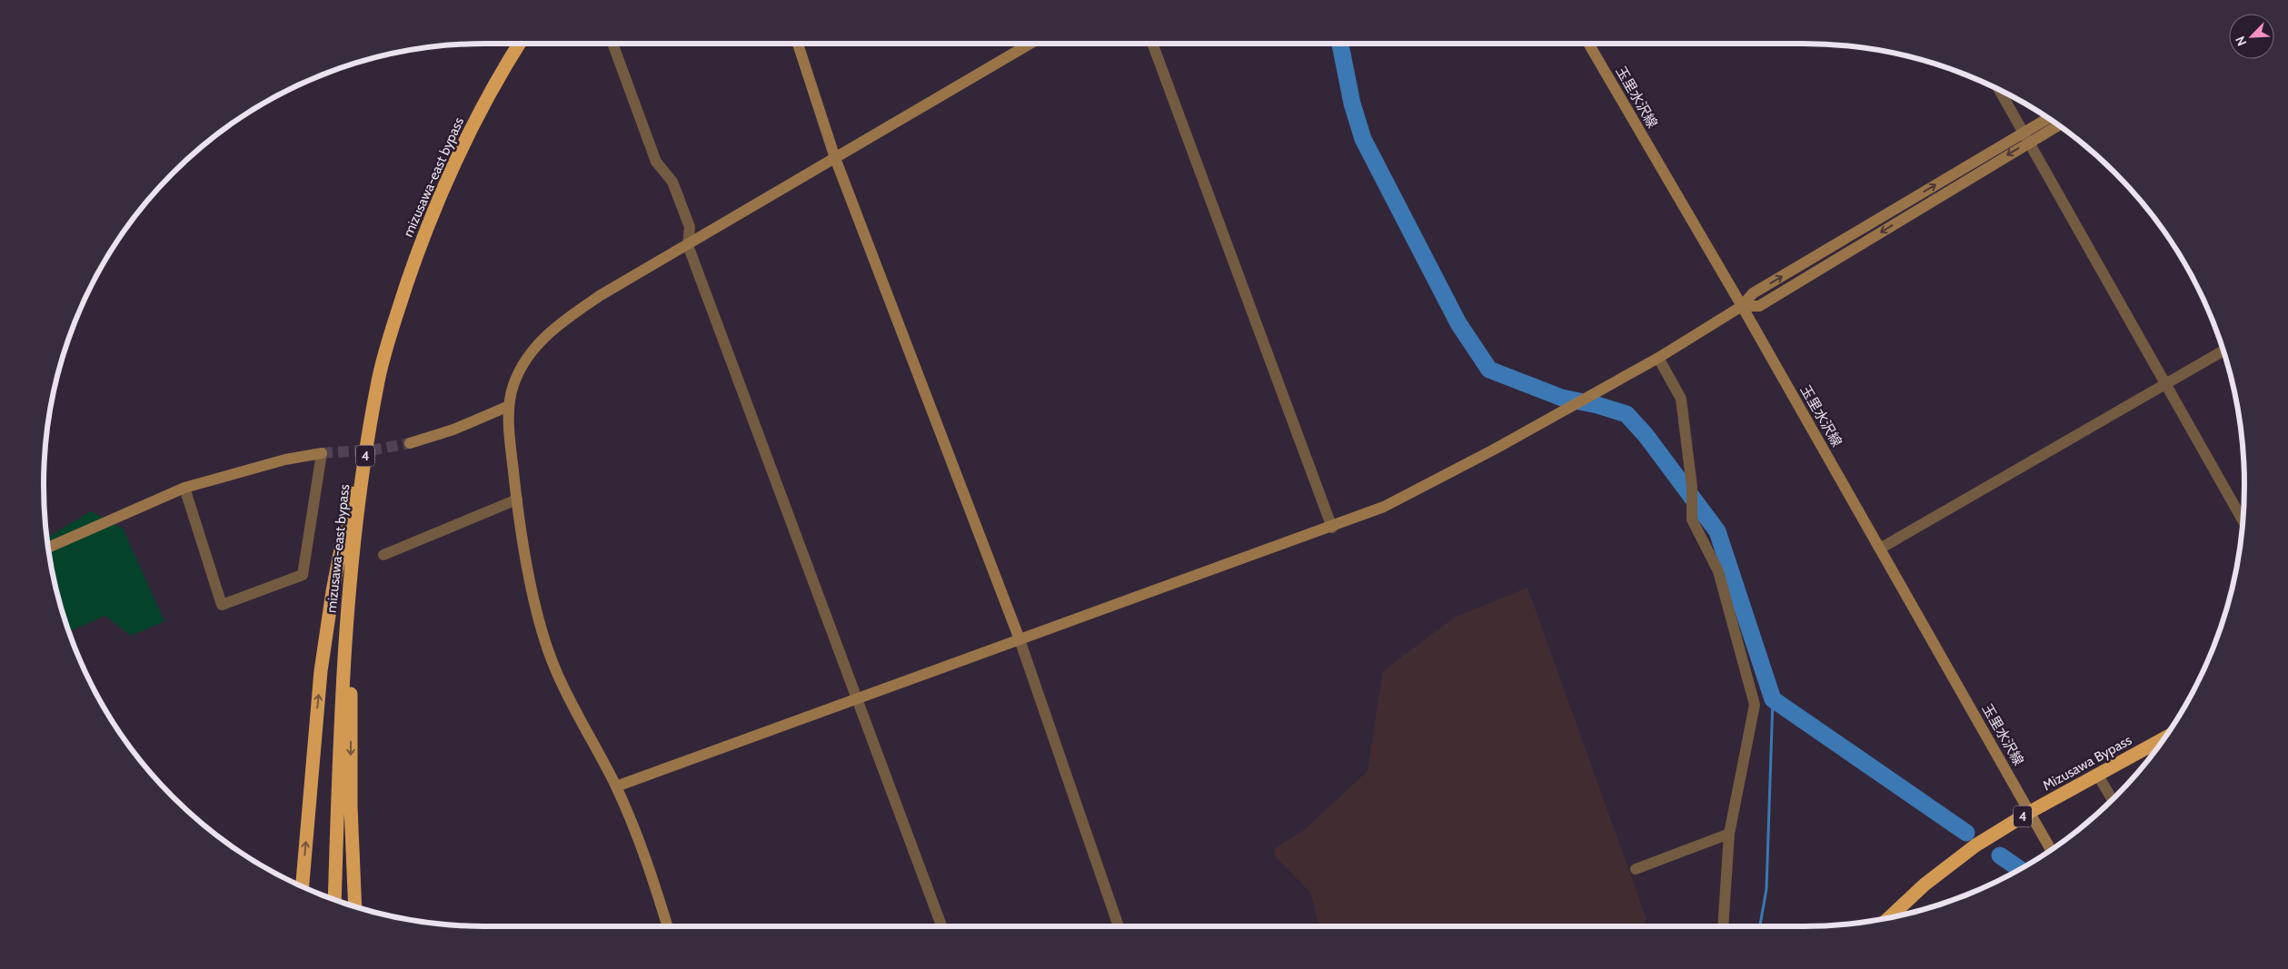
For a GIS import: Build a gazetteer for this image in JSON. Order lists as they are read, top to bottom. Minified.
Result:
{"streets":{"highway":["mizusawa-east bypass","4","Mizusawa Bypass"],"street":["玉里水沢線"]},"crossings":[["玉里水沢線","Mizusawa Bypass"]],"north":"bottom left"}
